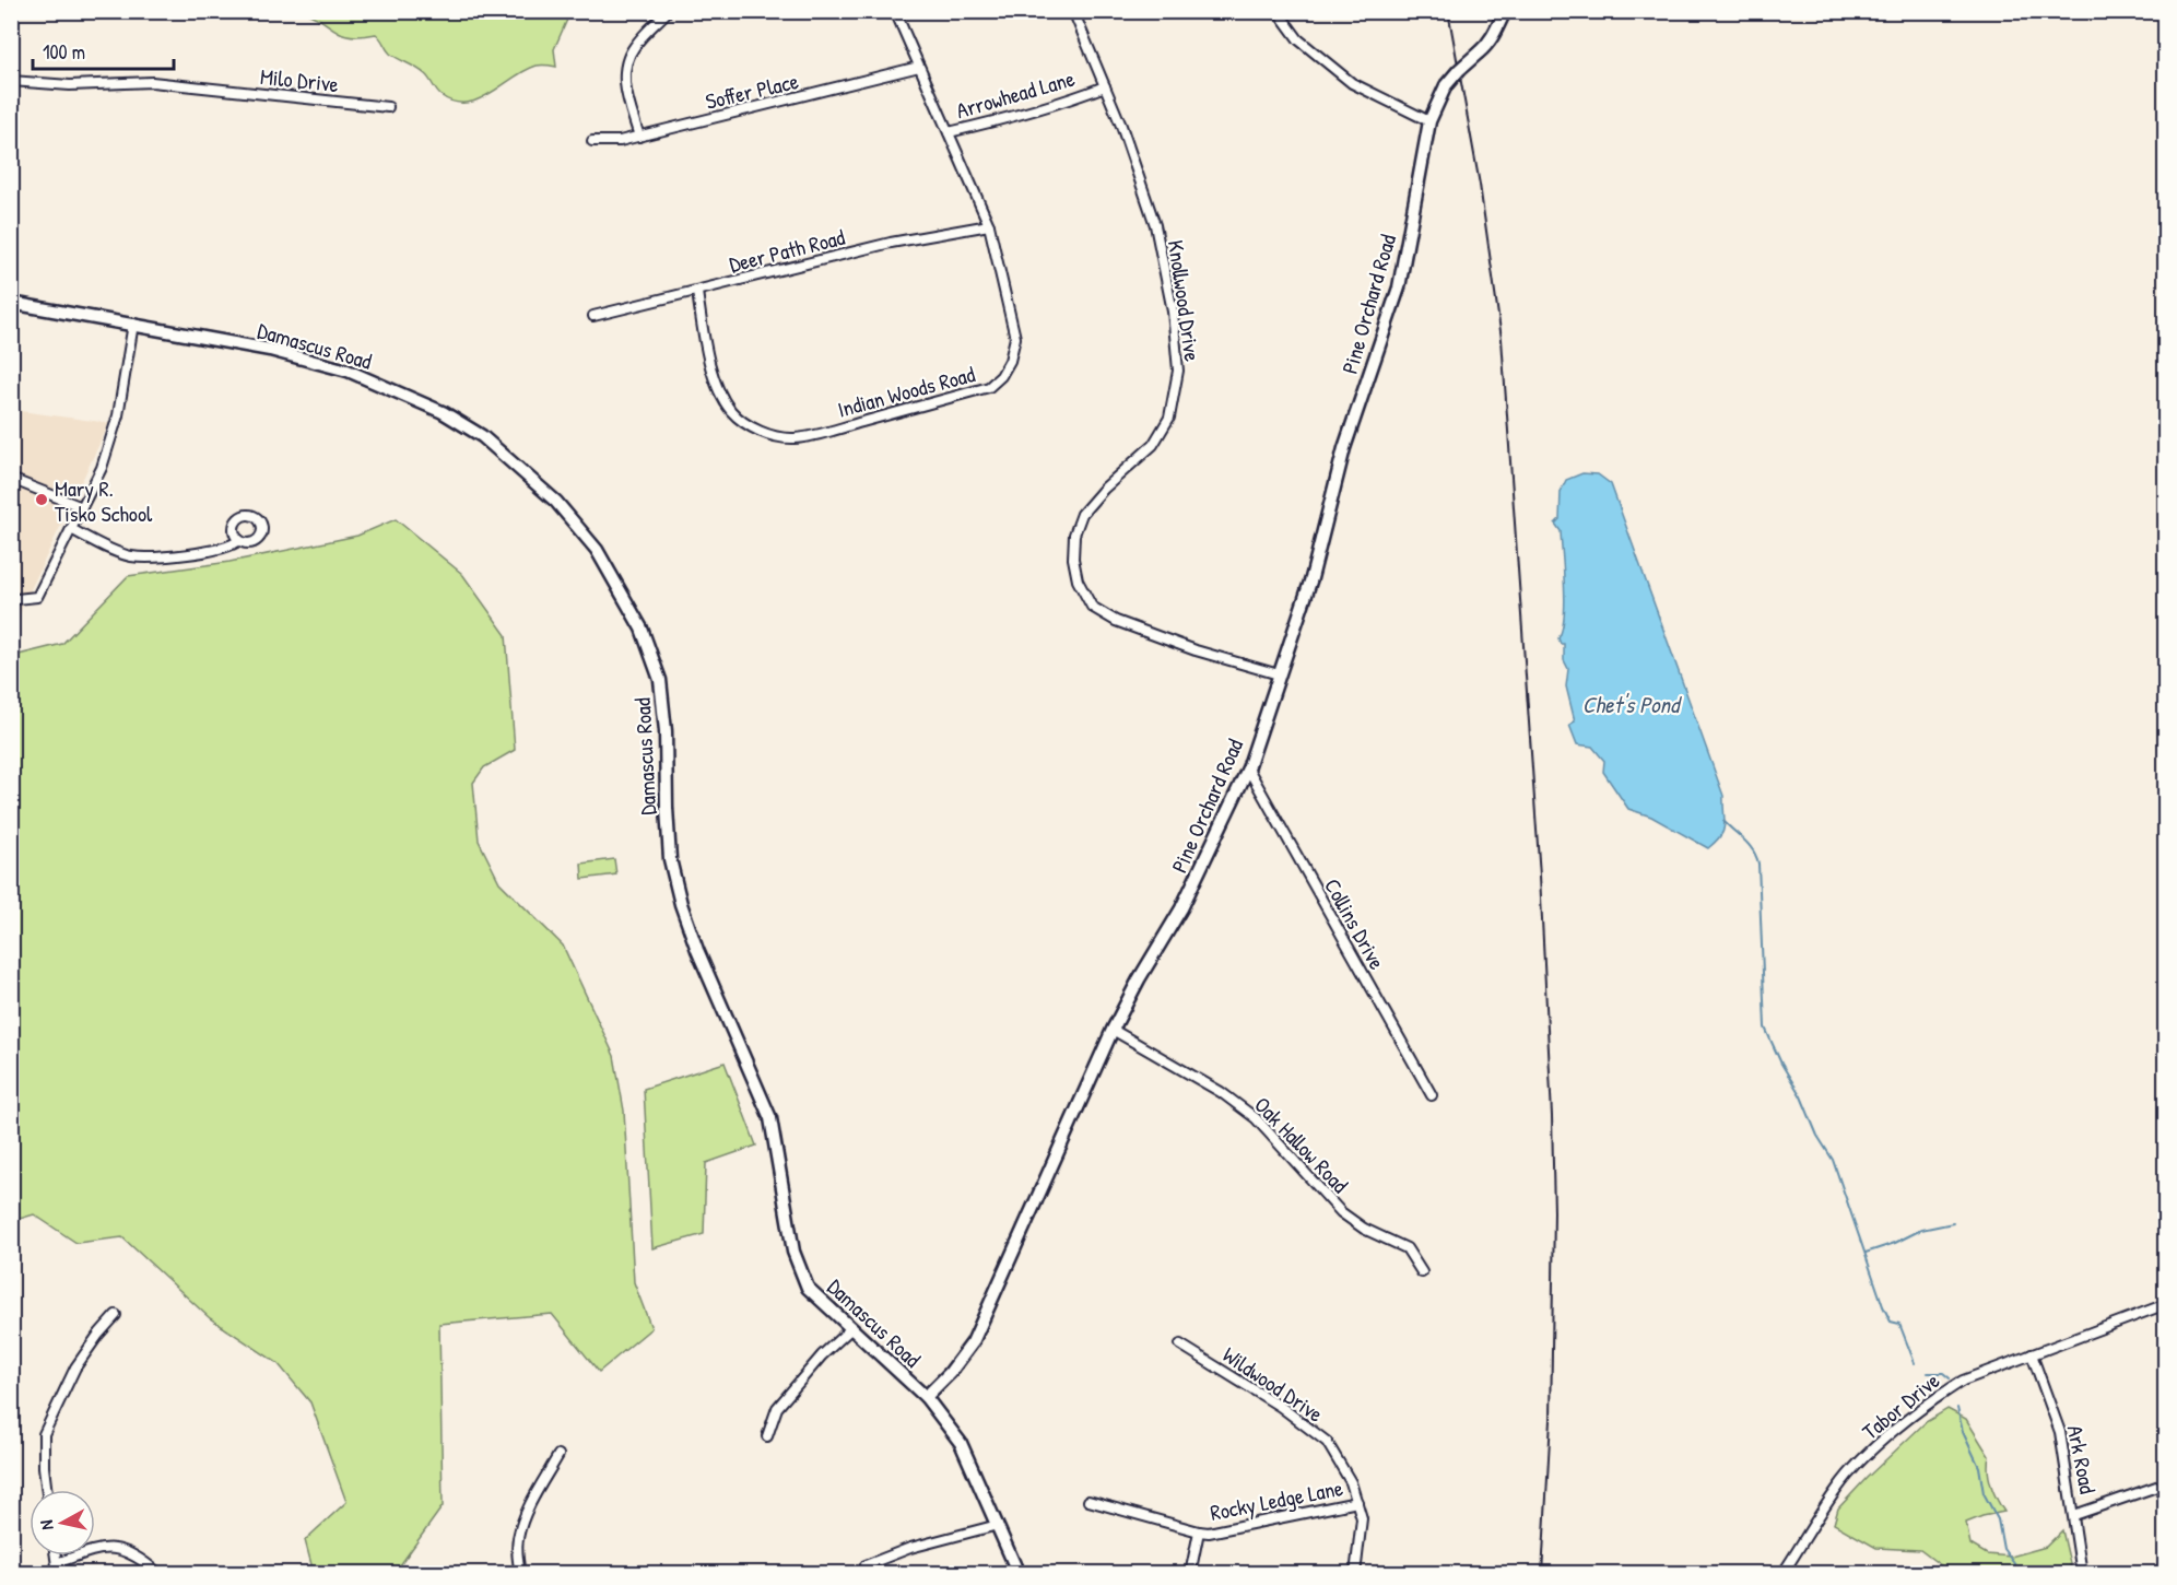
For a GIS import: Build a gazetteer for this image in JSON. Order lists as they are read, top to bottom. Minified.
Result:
{"streets":{"street":["Milo Drive","Soffer Place","Arrowhead Lane","Deer Path Road","Knollwood Drive","Pine Orchard Road","Damascus Road","Indian Woods Road","Collins Drive","Oak Hallow Road","Wildwood Drive","Tabor Drive","Ark Road","Rocky Ledge Lane"]},"crossings":[["Soffer Place","Arrowhead Lane"],["Arrowhead Lane","Knollwood Drive"],["Arrowhead Lane","Indian Woods Road"],["Deer Path Road","Indian Woods Road"],["Knollwood Drive","Pine Orchard Road"],["Pine Orchard Road","Damascus Road"],["Pine Orchard Road","Collins Drive"],["Pine Orchard Road","Oak Hallow Road"],["Wildwood Drive","Rocky Ledge Lane"],["Tabor Drive","Ark Road"]],"water":["Chet's Pond"],"places":["Mary R. Tisko School"],"scale_bar":"100 m","north":"left"}
